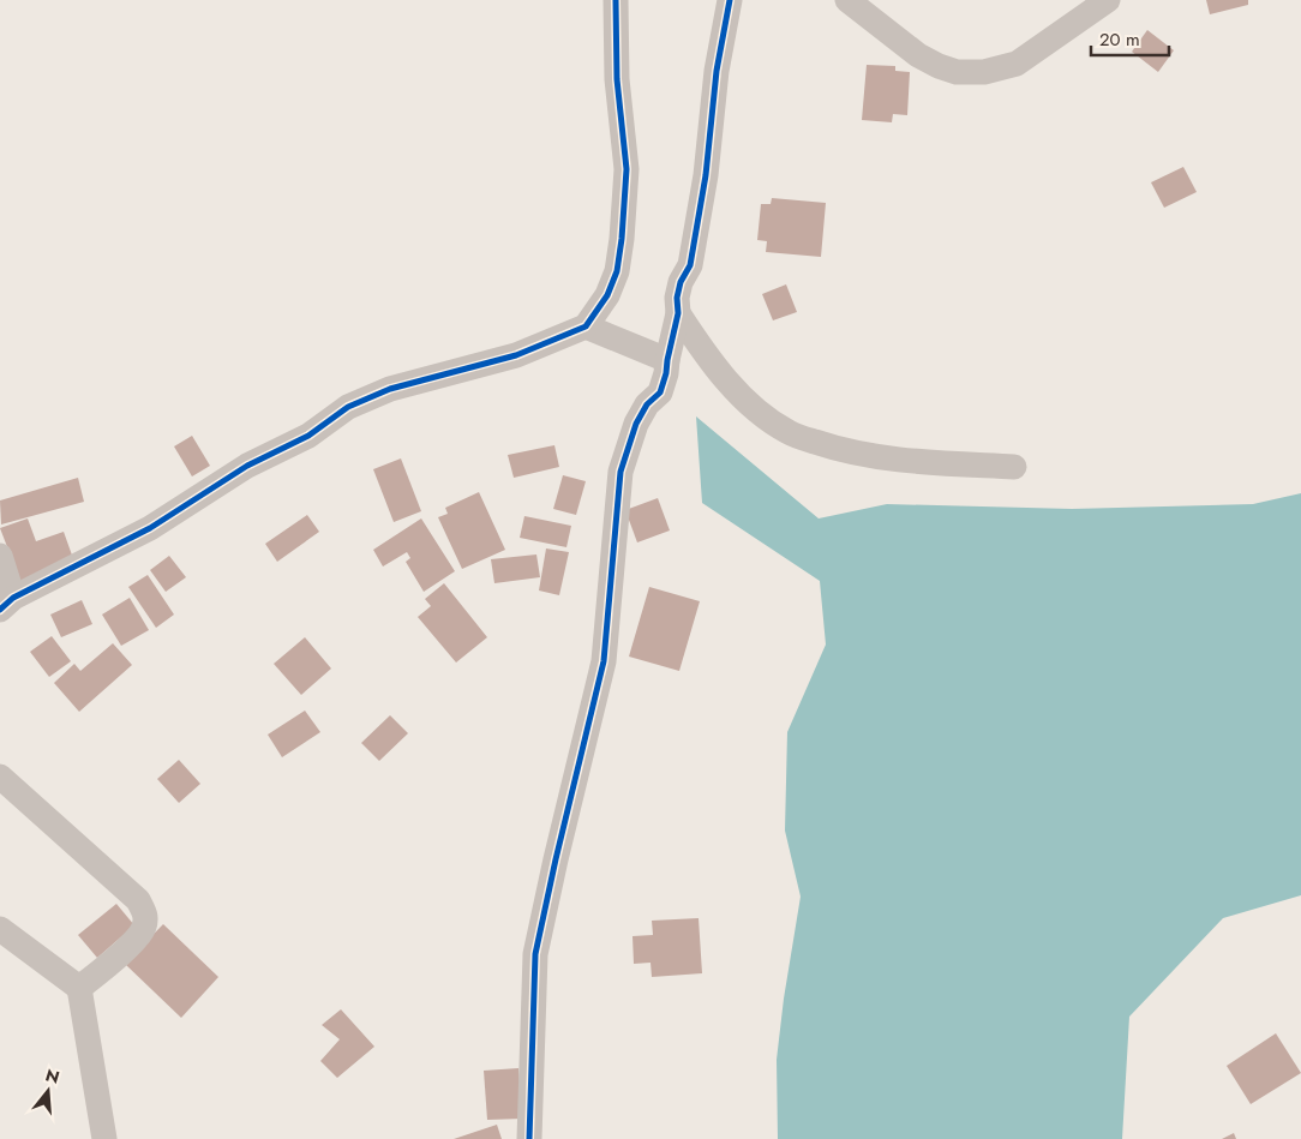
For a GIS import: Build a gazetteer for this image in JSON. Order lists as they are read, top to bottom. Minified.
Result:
{"scale_bar":"20 m","north":"top"}
